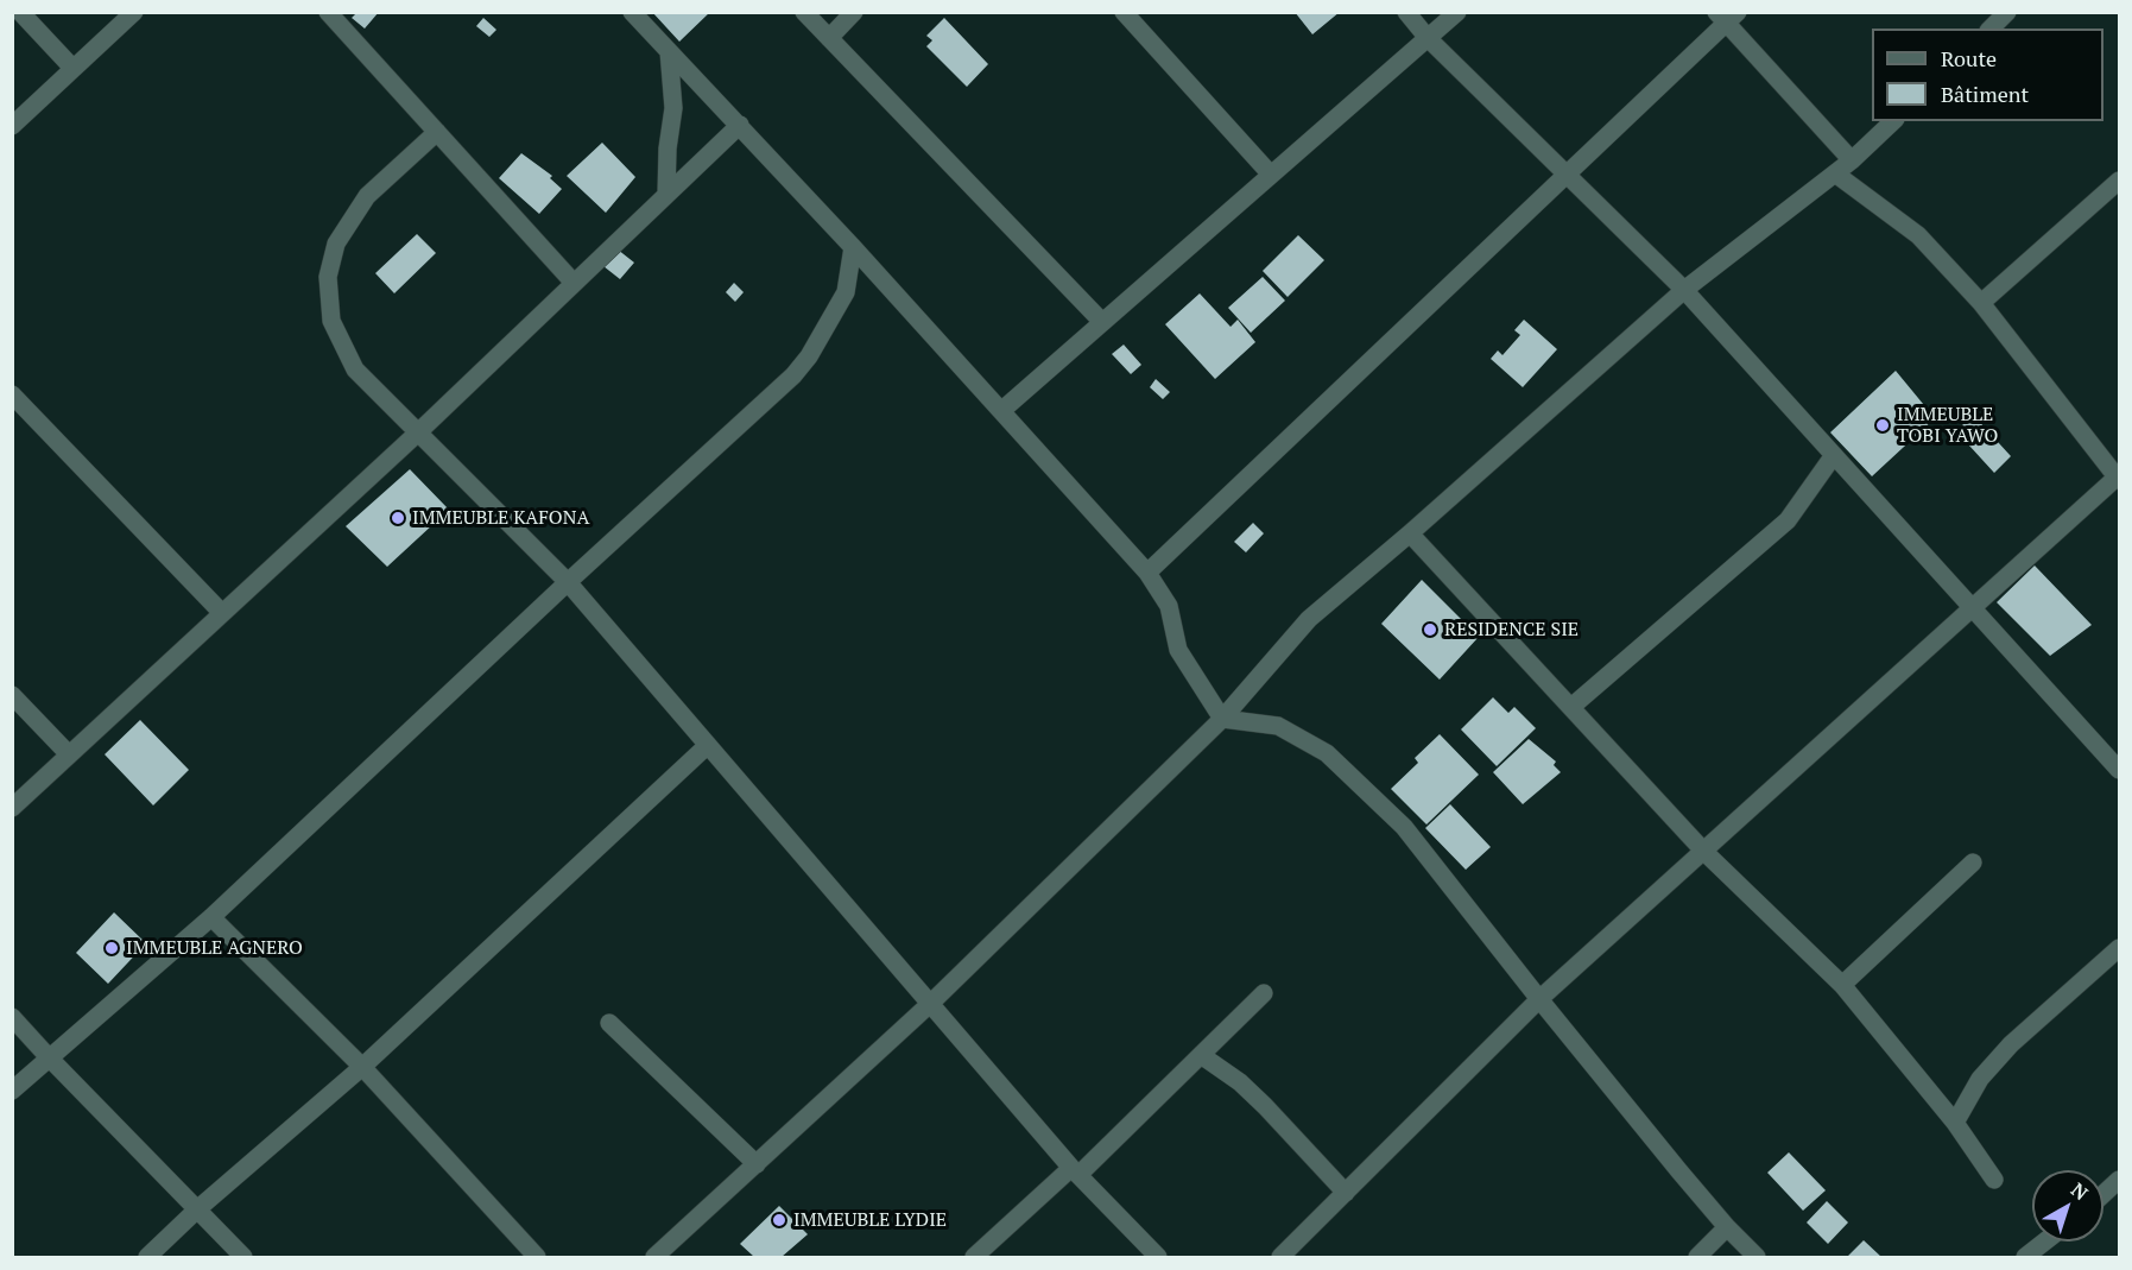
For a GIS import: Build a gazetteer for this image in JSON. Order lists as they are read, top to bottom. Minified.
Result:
{"places":["IMMEUBLE TOBI YAWO","IMMEUBLE KAFONA","RESIDENCE SIE","IMMEUBLE AGNERO","IMMEUBLE LYDIE"],"legend":["Route","Bâtiment"],"north":"top right"}
